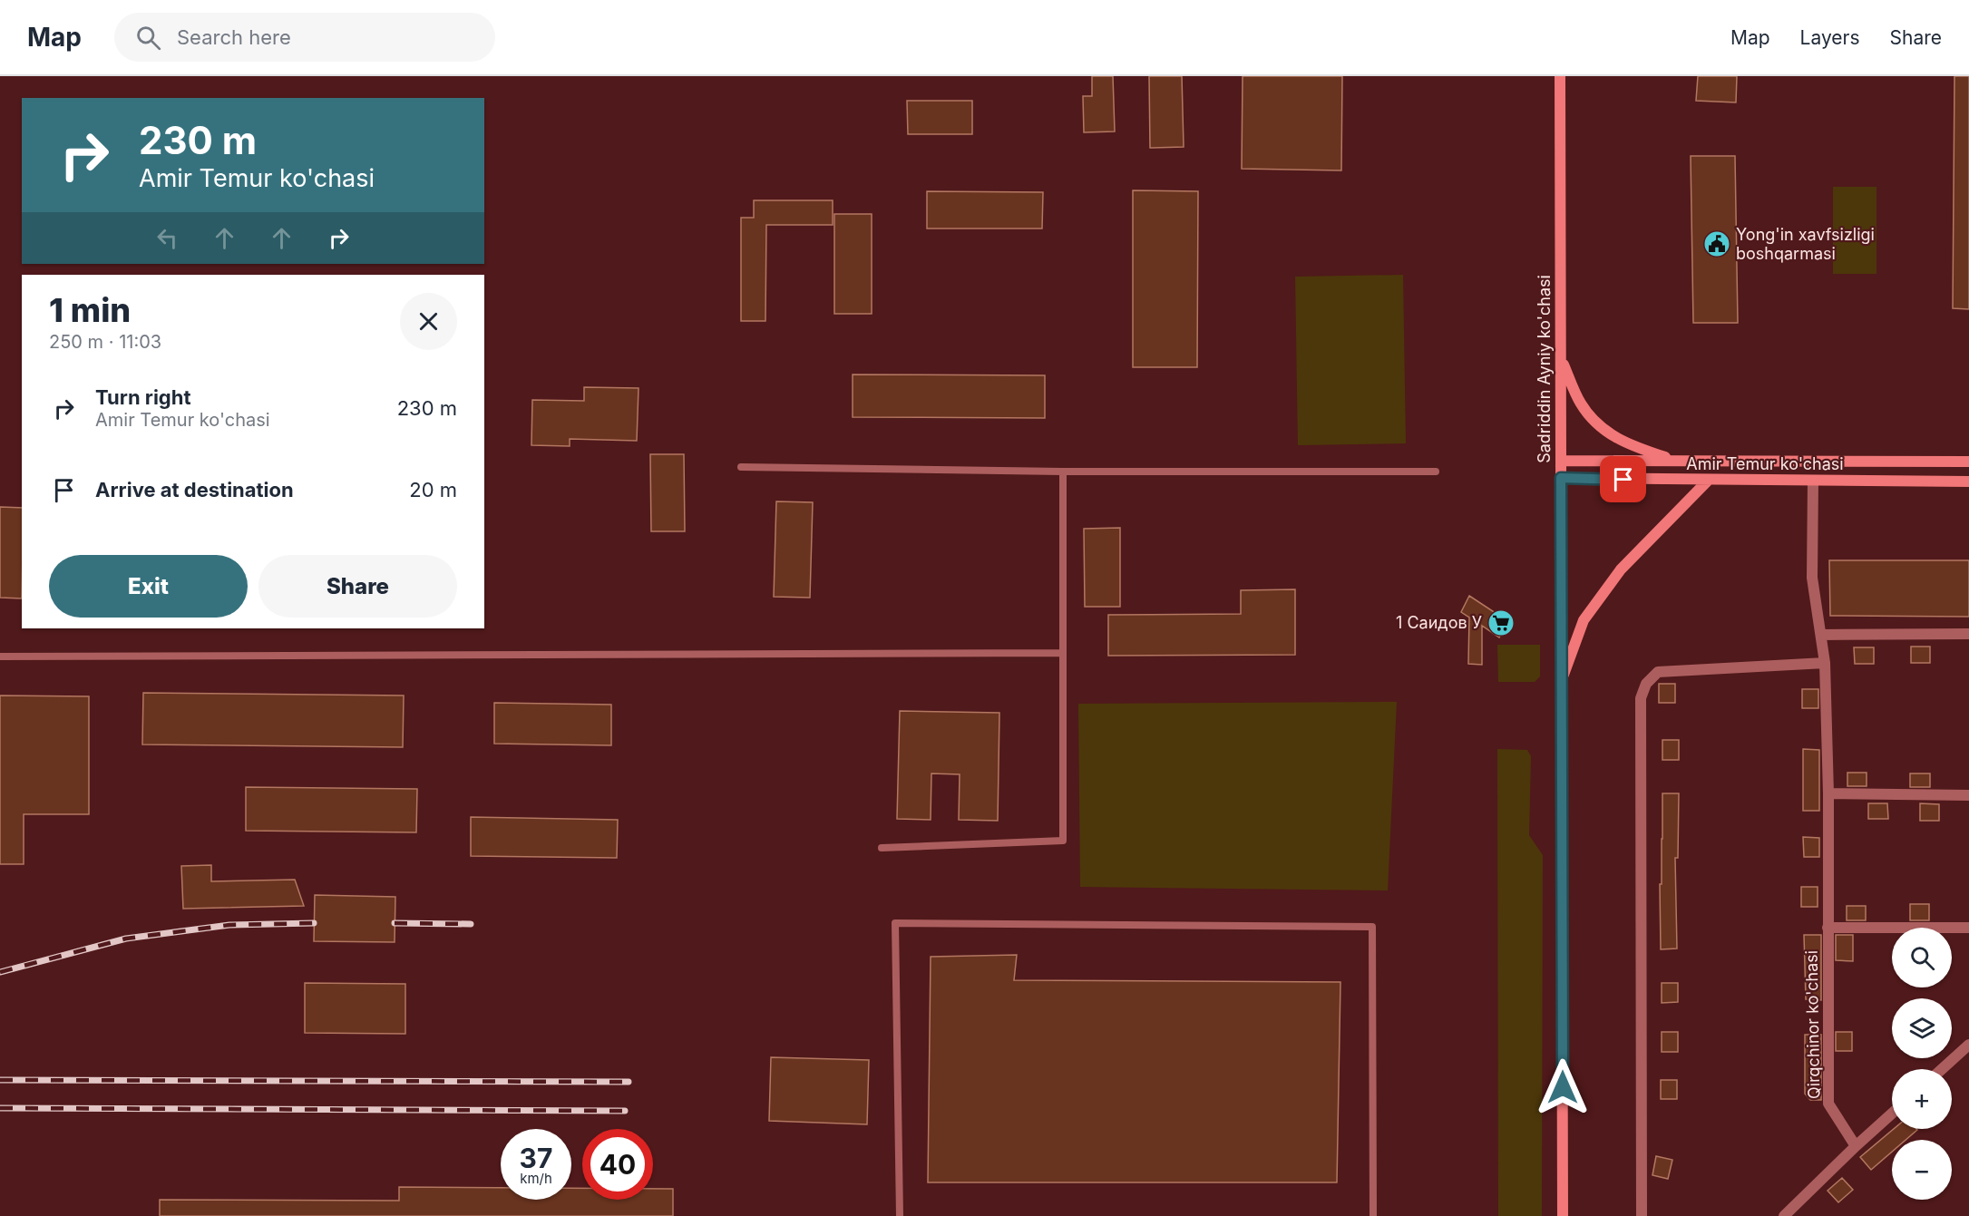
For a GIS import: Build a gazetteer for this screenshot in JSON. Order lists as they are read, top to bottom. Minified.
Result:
{"streets":{"street":["Sadriddin Ayniy ko'chasi","Amir Temur ko'chasi","Qirqchinor ko'chasi"]},"crossings":[["Sadriddin Ayniy ko'chasi","Amir Temur ko'chasi"],["Amir Temur ko'chasi","Qirqchinor ko'chasi"]],"places":{"public building":["Yong'in xavfsizligi boshqarmasi"],"supermarket":["1 Саидов У"]},"page":{"header":"Map","search":"Search here","nav":["Map","Layers","Share"],"turn":["230 m","Amir Temur ko'chasi"],"heading":["1 min","250 m · 11:03"],"list":[{"name":"Turn right","note":"Amir Temur ko'chasi","value":"230 m"},{"name":"Arrive at destination","value":"20 m"}],"buttons":["Exit","Share"],"map_buttons":["+","−"],"speed":"37 km/h","limit":"40"}}
